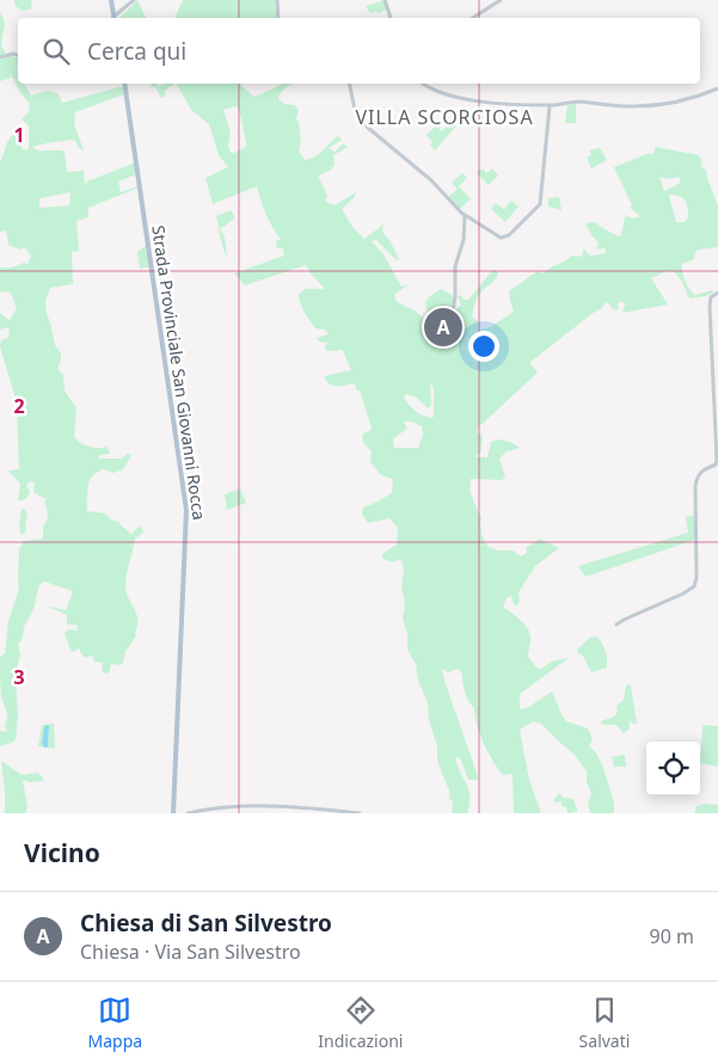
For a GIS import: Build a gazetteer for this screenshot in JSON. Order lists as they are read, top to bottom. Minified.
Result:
{"streets":{"main road":["Strada Provinciale San Giovanni Rocca"]},"districts":["VILLA SCORCIOSA"],"page":{"search":"Cerca qui","pins":"A","heading":"Vicino","list":[{"mark":"A","name":"Chiesa di San Silvestro","note":"Chiesa · Via San Silvestro","value":"90 m"}],"nav":["Mappa","Indicazioni","Salvati"]},"grid":{"rows":["1","2","3"]}}
